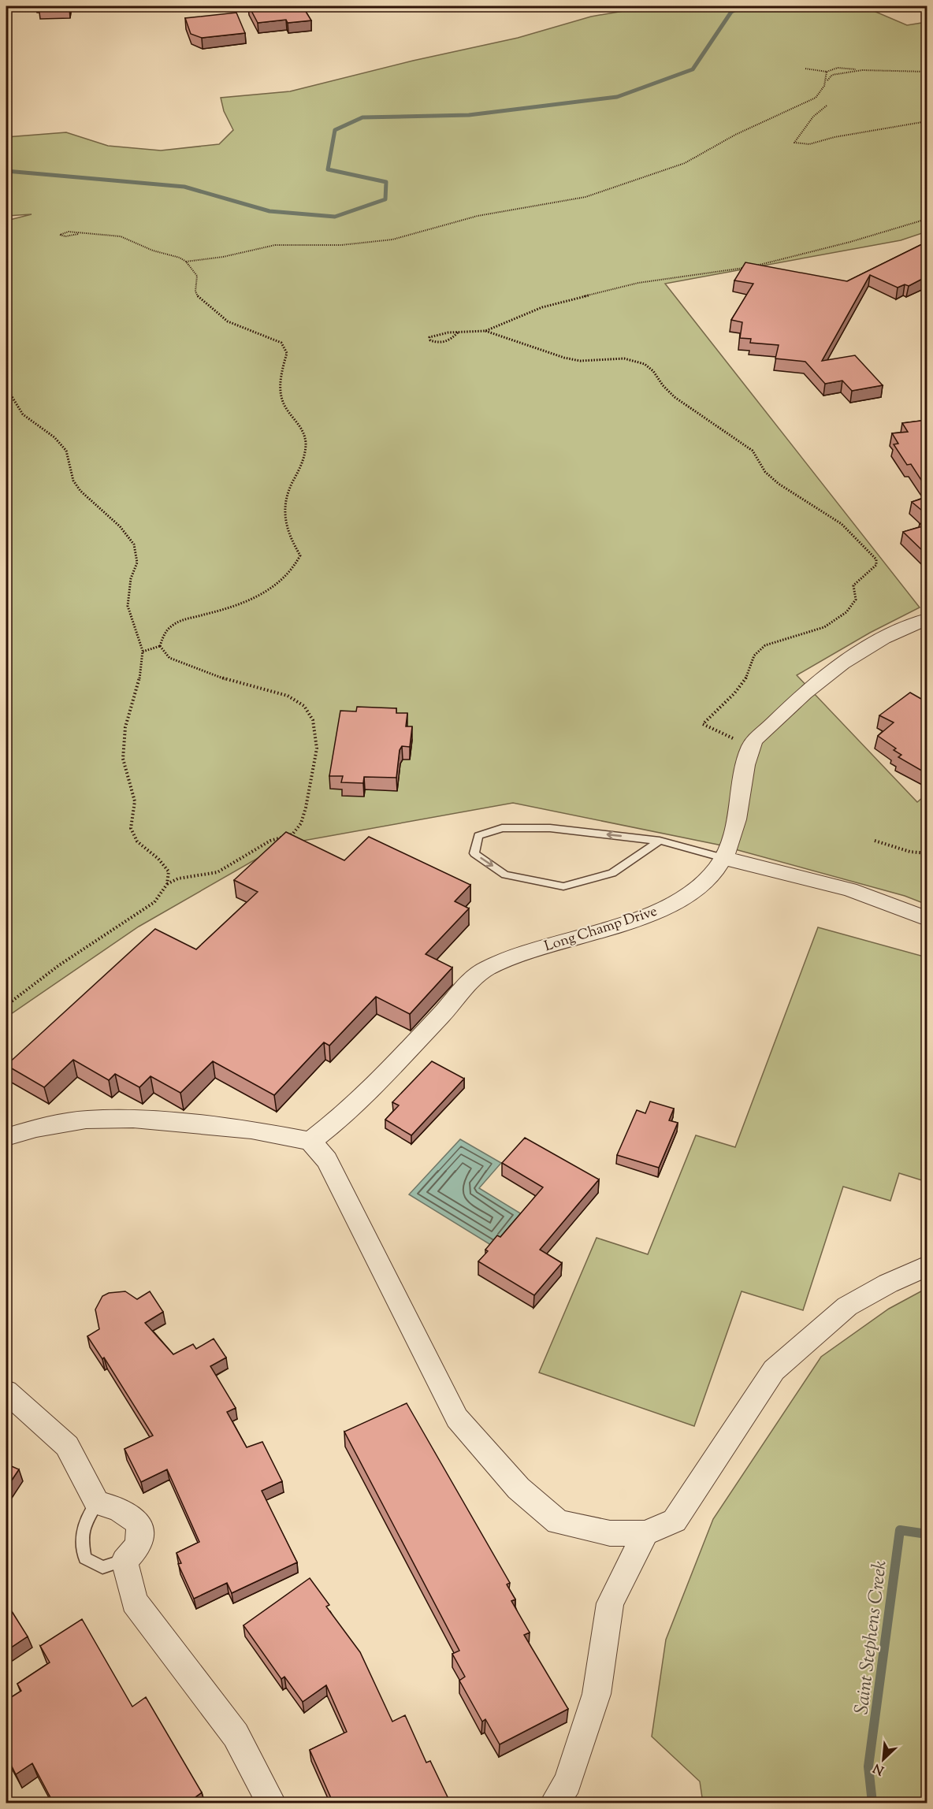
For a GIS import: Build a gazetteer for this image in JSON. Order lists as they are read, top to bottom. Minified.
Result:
{"streets":{"street":["Long Champ Drive"]},"water":["Saint Stephens Creek"],"north":"bottom left"}
